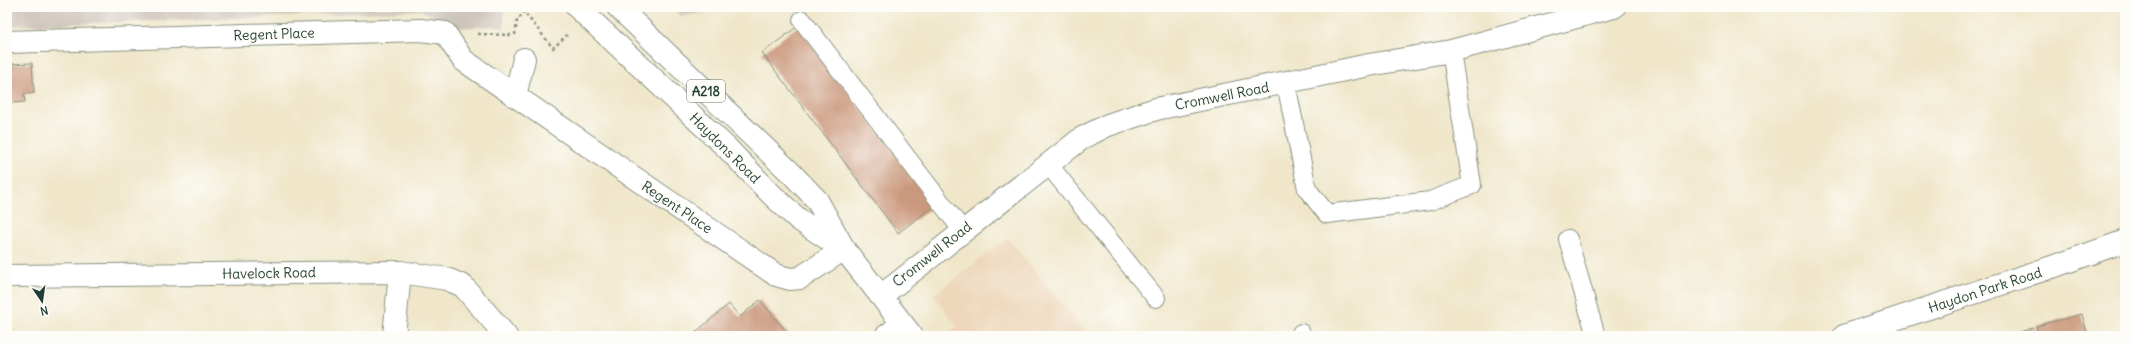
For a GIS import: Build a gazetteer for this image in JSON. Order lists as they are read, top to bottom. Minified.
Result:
{"streets":{"street":["Regent Place","A218","Cromwell Road","Haydons Road","Havelock Road","Haydon Park Road"]},"crossings":[["Regent Place","Haydons Road"],["Cromwell Road","Haydons Road"]],"north":"bottom"}
